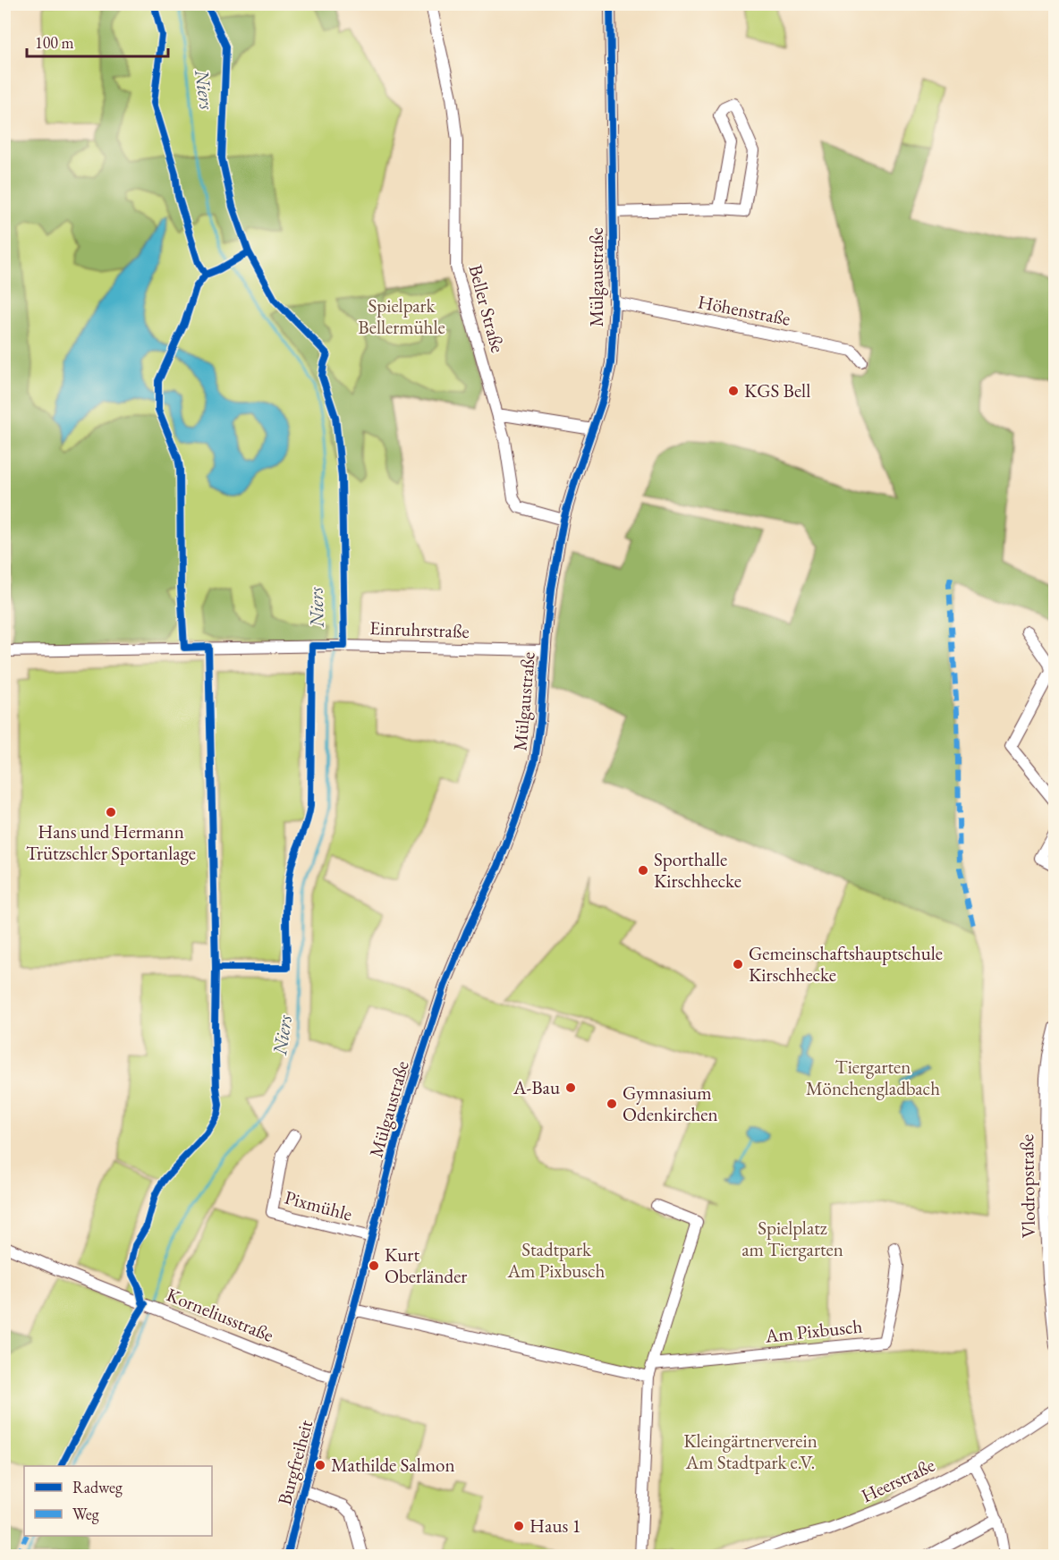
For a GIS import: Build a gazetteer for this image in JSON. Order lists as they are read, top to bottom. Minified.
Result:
{"streets":{"street":["Mülgaustraße","Beller Straße","Höhenstraße","Einruhrstraße","Vlodropstraße","Pixmühle","Korneliusstraße","Am Pixbusch","Burgfreiheit","Heerstraße"]},"crossings":[["Mülgaustraße","Beller Straße"],["Mülgaustraße","Höhenstraße"],["Mülgaustraße","Einruhrstraße"],["Mülgaustraße","Pixmühle"],["Mülgaustraße","Korneliusstraße"],["Mülgaustraße","Burgfreiheit"],["Korneliusstraße","Burgfreiheit"]],"water":["Niers"],"parks":["Spielpark Bellermühle","Tiergarten Mönchengladbach","Spielplatz am Tiergarten","Stadtpark Am Pixbusch","Kleingärtnerverein Am Stadtpark e.V."],"places":["KGS Bell","Hans und Hermann Trützschler Sportanlage","Sporthalle Kirschhecke","Gemeinschaftshauptschule Kirschhecke","A-Bau","Gymnasium Odenkirchen","Kurt Oberländer","Mathilde Salmon","Haus 1"],"legend":["Radweg","Weg"],"scale_bar":"100 m"}
